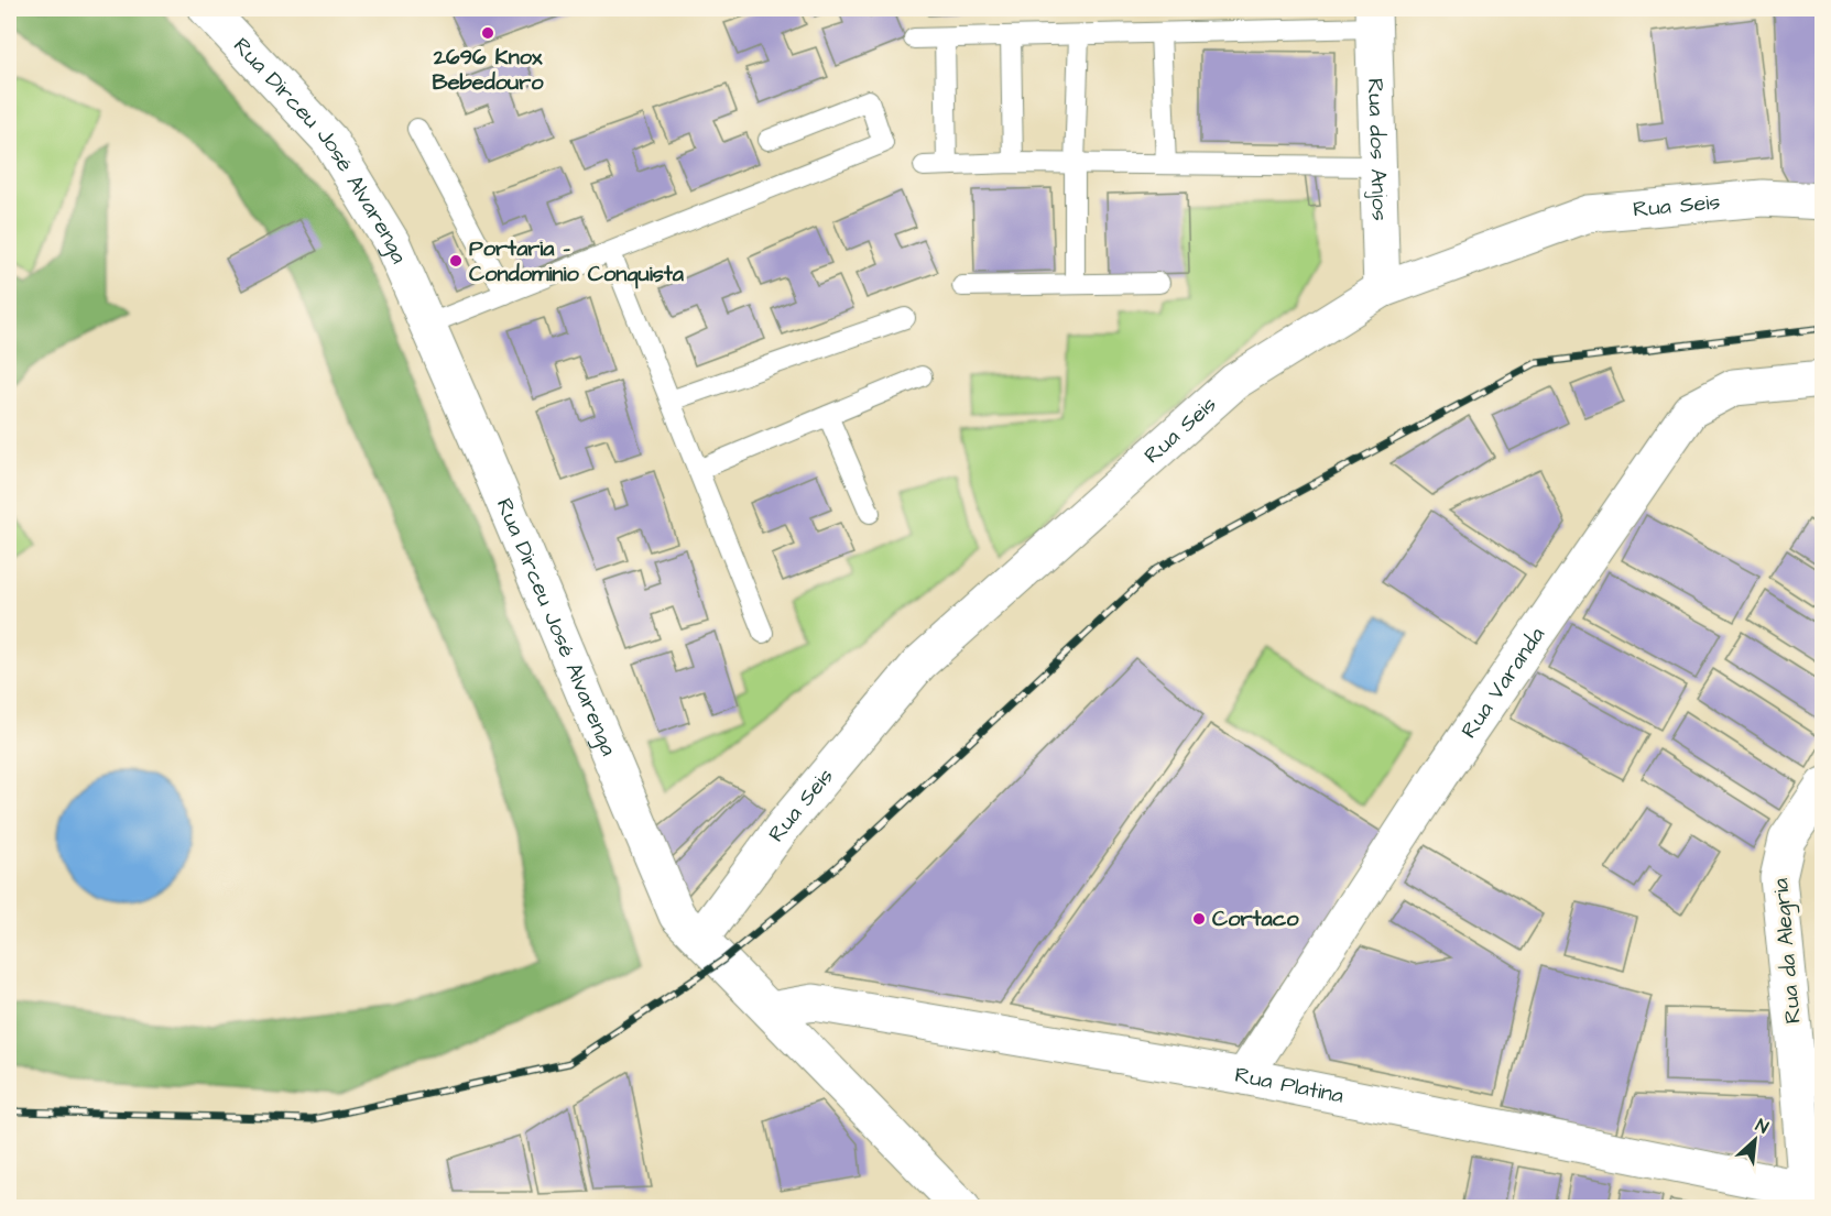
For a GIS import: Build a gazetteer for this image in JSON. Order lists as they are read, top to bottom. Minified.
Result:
{"streets":{"street":["Rua dos Anjos","Rua Dirceu José Alvarenga","Rua Seis","Rua Varanda","Rua da Alegria","Rua Platina"]},"crossings":[["Rua dos Anjos","Rua Seis"],["Rua Dirceu José Alvarenga","Rua Seis"],["Rua Dirceu José Alvarenga","Rua Platina"],["Rua Varanda","Rua Platina"],["Rua da Alegria","Rua Platina"]],"places":["2696 Knox Bebedouro","Portaria - Condominio Conquista","Cortaco"],"north":"top right"}
